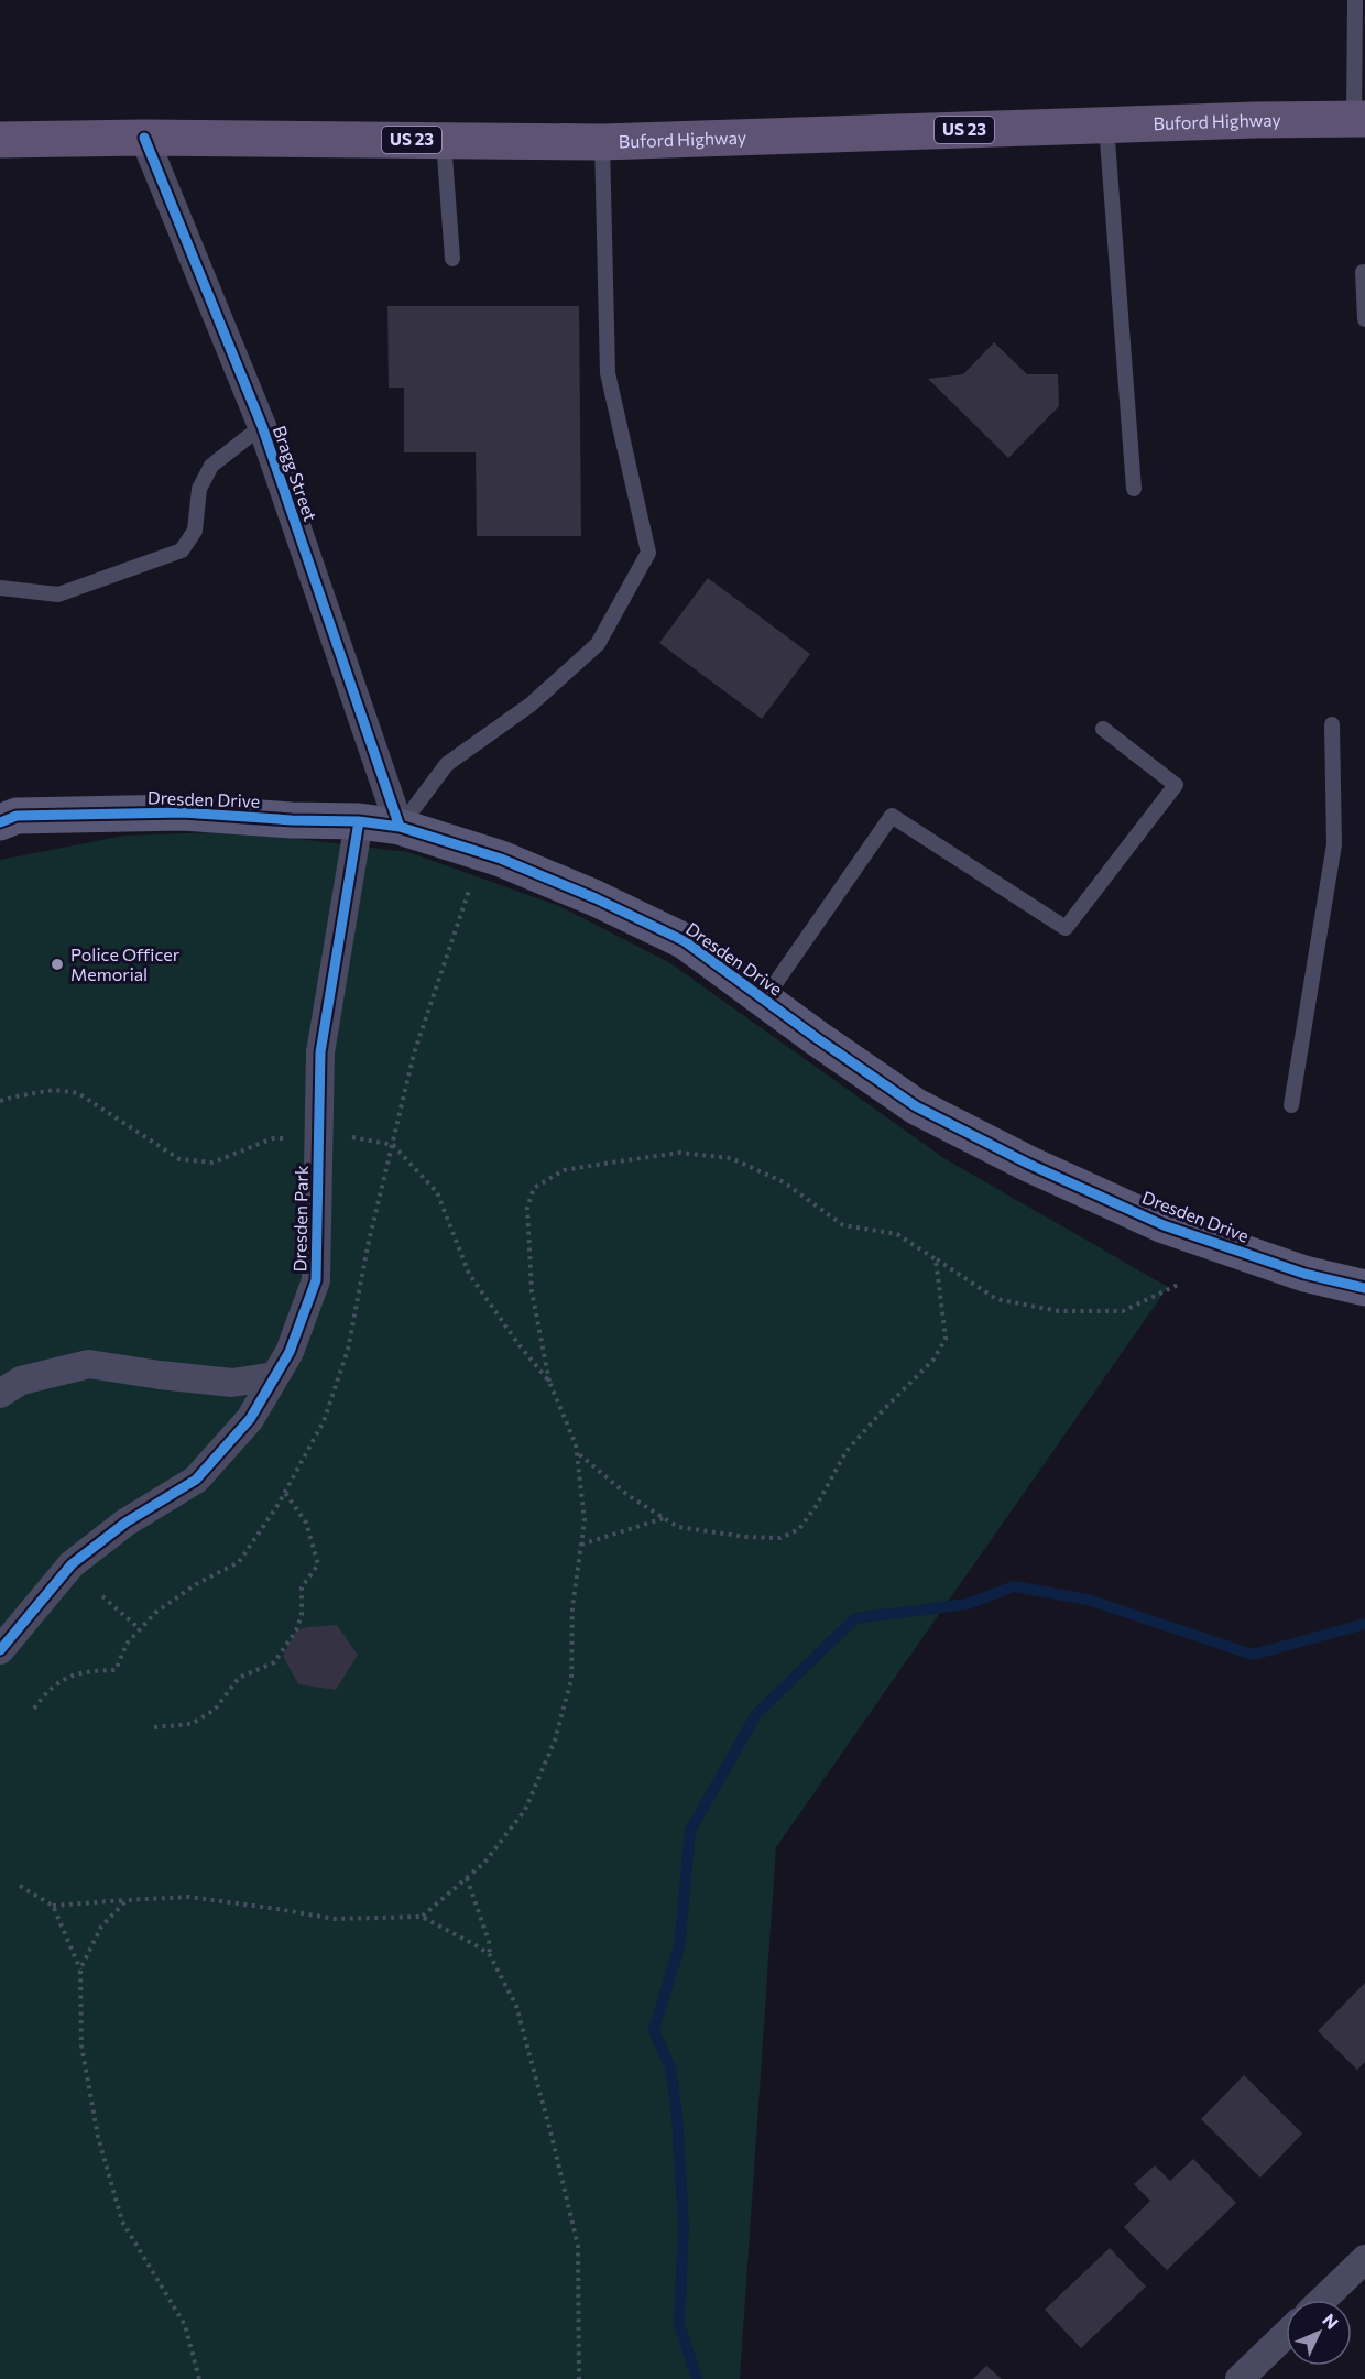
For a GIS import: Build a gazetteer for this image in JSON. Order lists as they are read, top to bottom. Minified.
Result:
{"streets":{"main road":["Buford Highway","US 23"],"street":["Bragg Street","Dresden Drive","Dresden Park"]},"crossings":[["Buford Highway","Bragg Street"],["Bragg Street","Dresden Drive"],["Dresden Drive","Dresden Park"]],"places":["Police Officer Memorial"],"north":"top right"}
